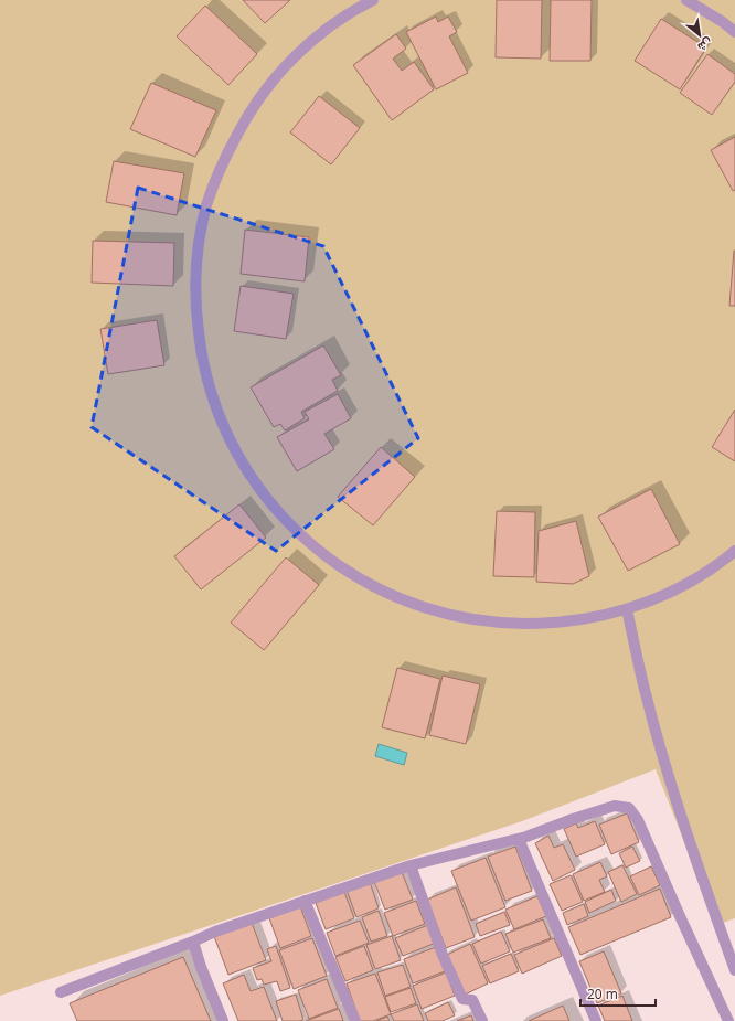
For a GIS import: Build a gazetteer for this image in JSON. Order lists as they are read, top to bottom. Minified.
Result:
{"scale_bar":"20 m","north":"bottom right"}
